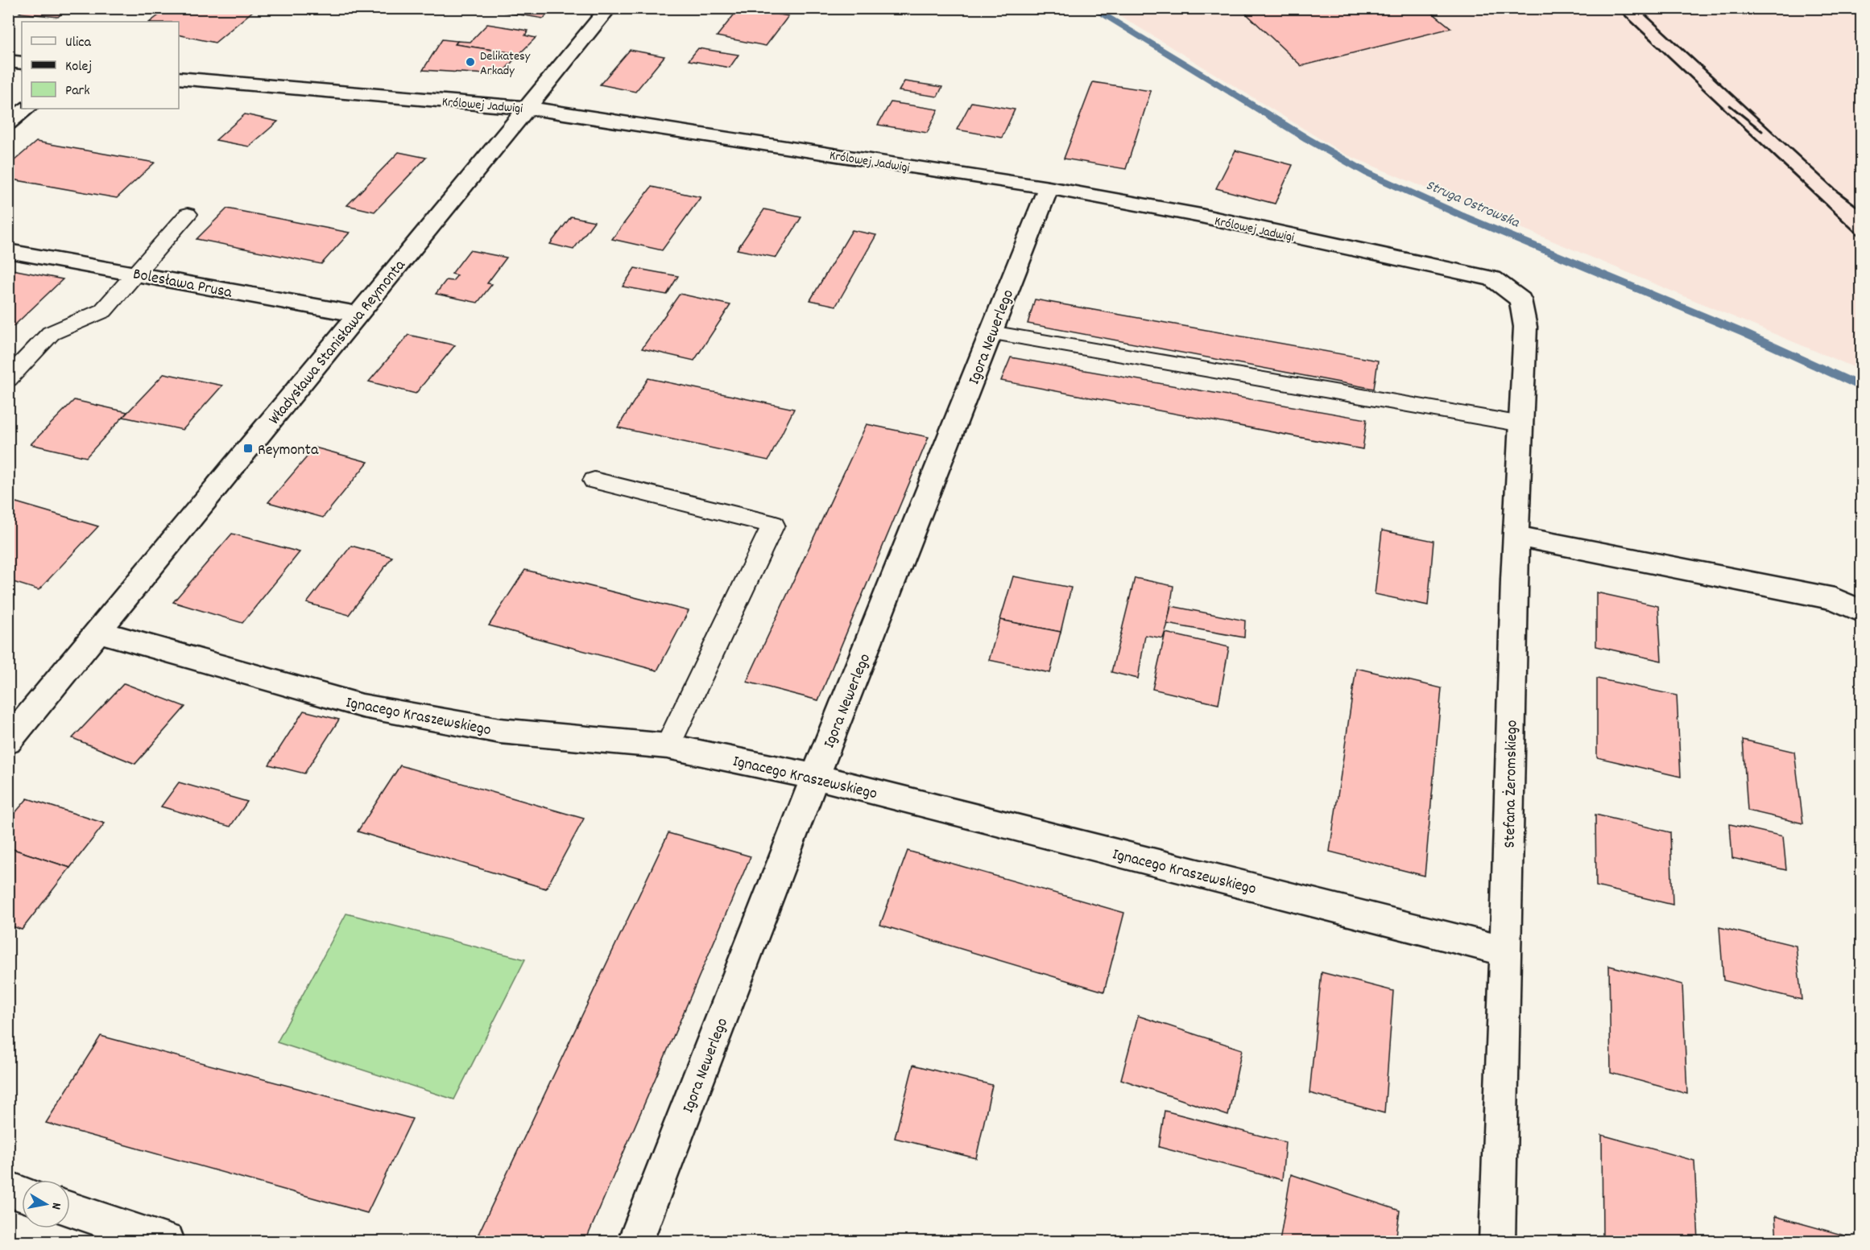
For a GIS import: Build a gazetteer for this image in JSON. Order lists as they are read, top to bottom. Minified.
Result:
{"streets":{"street":["Królowej Jadwigi","Bolesława Prusa","Igora Newerlego","Władysława Stanisława Reymonta","Ignacego Kraszewskiego","Stefana Żeromskiego"]},"crossings":[["Królowej Jadwigi","Igora Newerlego"],["Królowej Jadwigi","Władysława Stanisława Reymonta"],["Królowej Jadwigi","Stefana Żeromskiego"],["Bolesława Prusa","Władysława Stanisława Reymonta"],["Igora Newerlego","Ignacego Kraszewskiego"],["Władysława Stanisława Reymonta","Ignacego Kraszewskiego"],["Ignacego Kraszewskiego","Stefana Żeromskiego"]],"water":["Struga Ostrowska"],"places":{"other":["Delikatesy Arkady"],"transit":["Reymonta"]},"legend":["Ulica","Kolej","Park"],"north":"right"}
